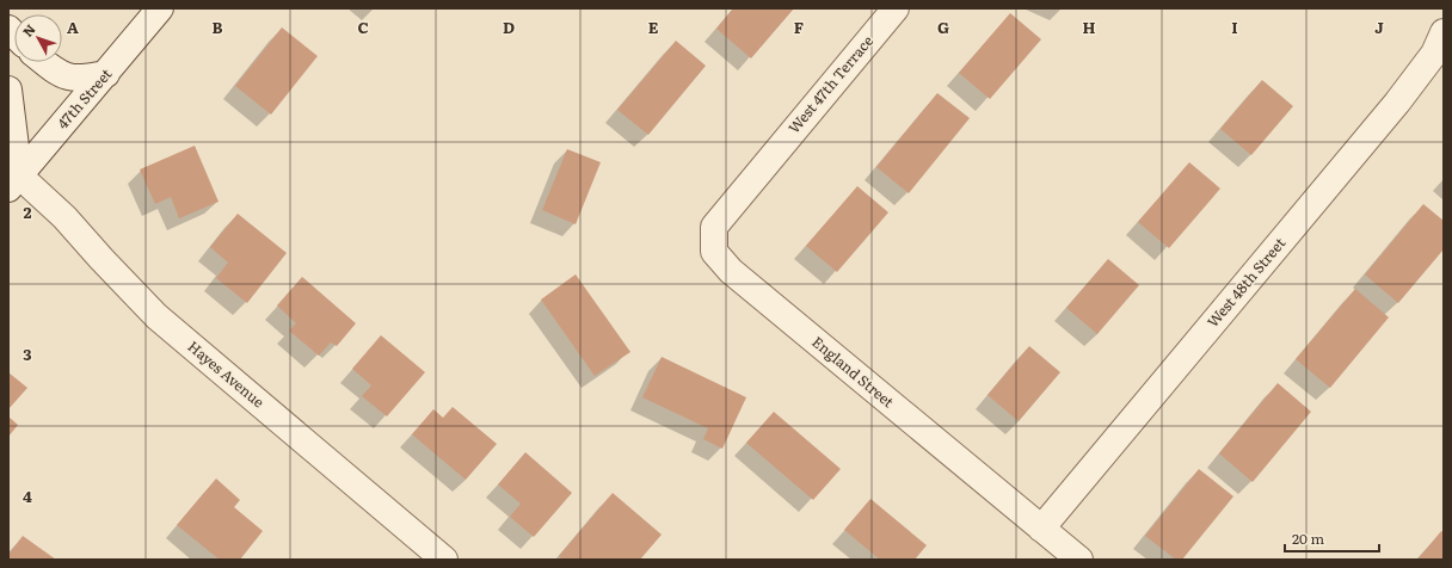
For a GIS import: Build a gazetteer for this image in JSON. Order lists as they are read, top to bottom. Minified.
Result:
{"streets":{"street":["West 47th Terrace","47th Street","West 48th Street","England Street","Hayes Avenue"]},"crossings":[["West 47th Terrace","England Street"],["47th Street","Hayes Avenue"],["West 48th Street","England Street"]],"scale_bar":"20 m","north":"top left","grid":{"columns":["A","B","C","D","E","F","G","H","I","J"],"rows":["2","3","4"]}}
